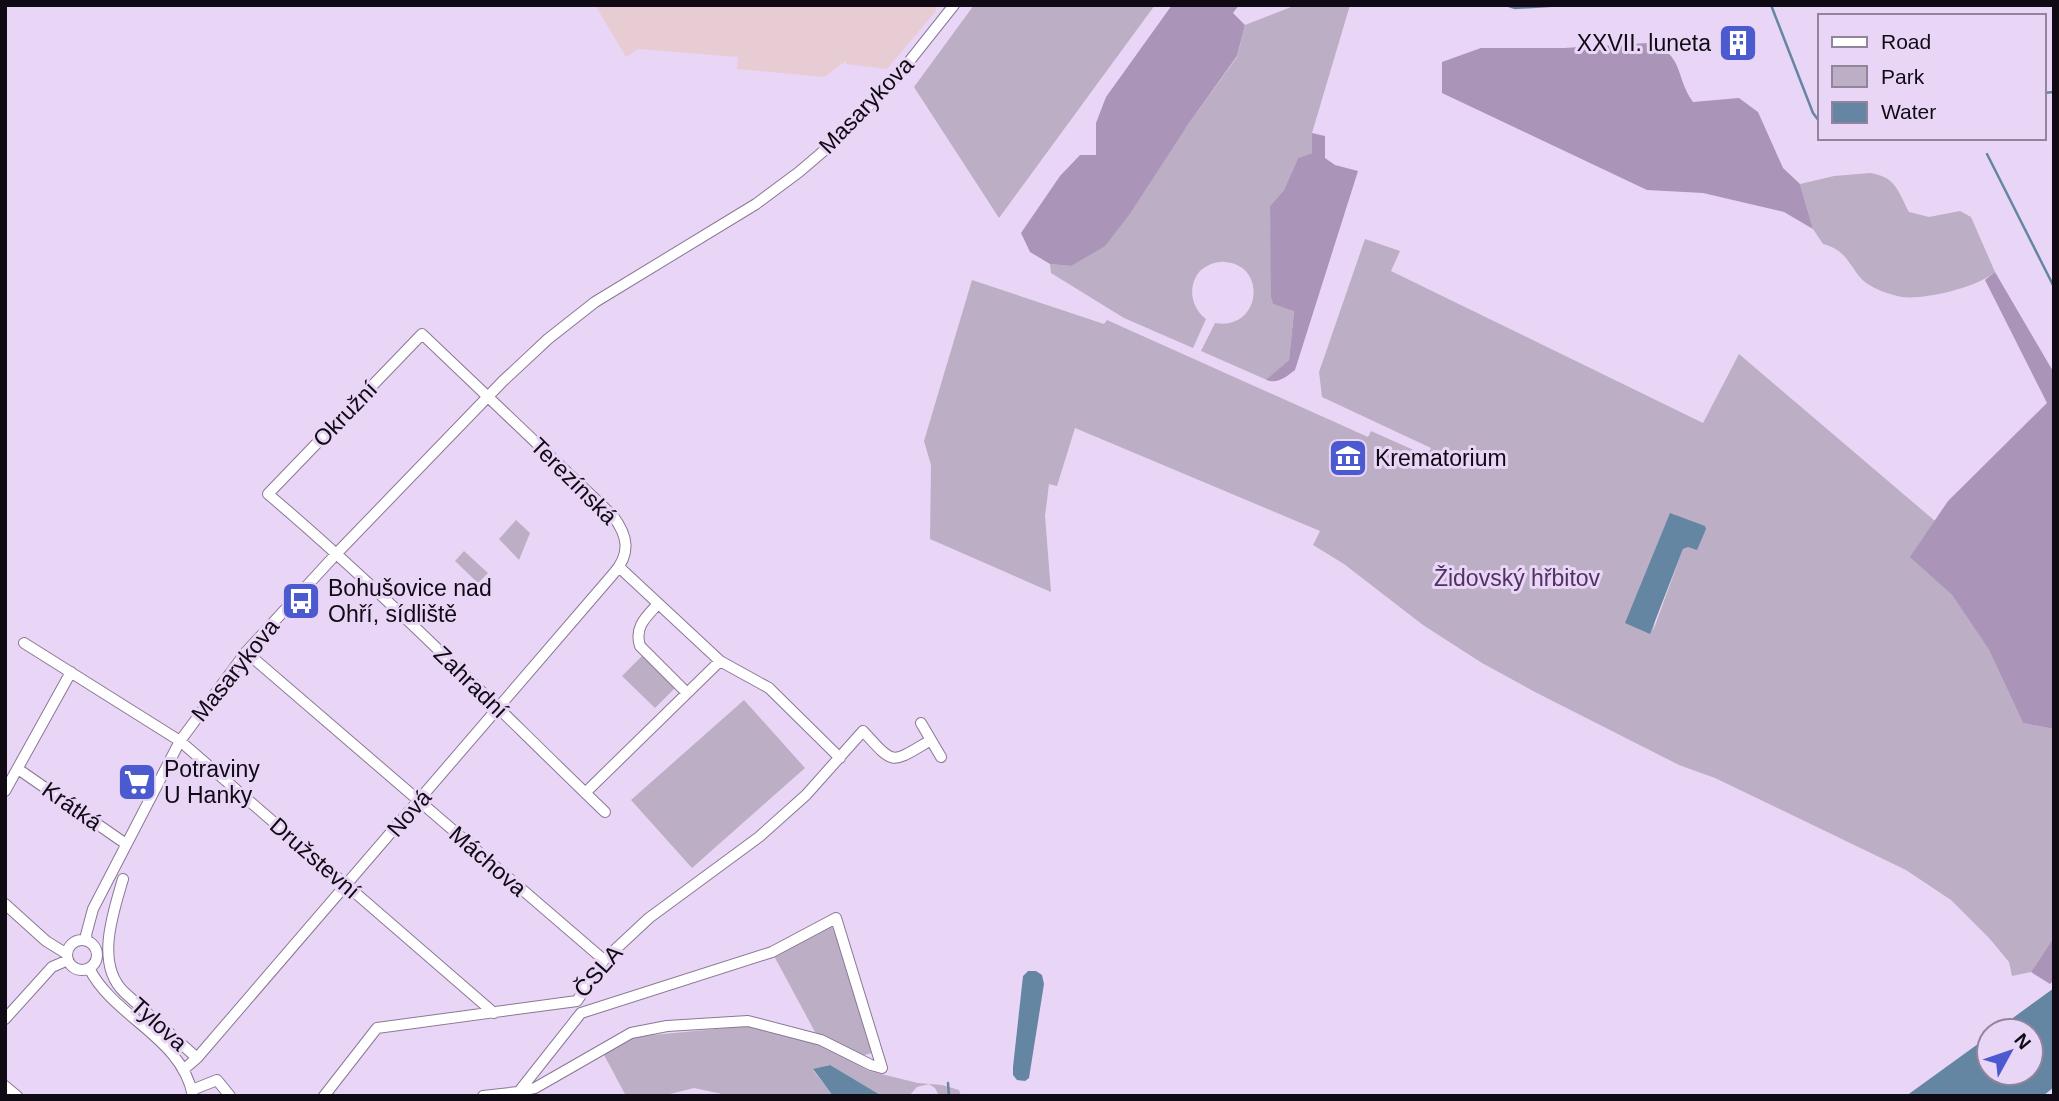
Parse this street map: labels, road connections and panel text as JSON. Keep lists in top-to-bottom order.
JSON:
{
  "streets": {
    "street": [
      "Masarykova",
      "Okružní",
      "Terezínská",
      "Zahradní",
      "Krátká",
      "Nová",
      "Družstevní",
      "Máchova",
      "ČSLA",
      "Tylova"
    ]
  },
  "crossings": [
    ["Masarykova", "Okružní"],
    ["Masarykova", "Terezínská"],
    ["Masarykova", "Zahradní"],
    ["Masarykova", "Krátká"],
    ["Masarykova", "Družstevní"],
    ["Masarykova", "Máchova"],
    ["Masarykova", "Tylova"],
    ["Okružní", "Terezínská"],
    ["Okružní", "Zahradní"],
    ["Terezínská", "Nová"],
    ["Zahradní", "Nová"],
    ["Nová", "Družstevní"],
    ["Nová", "Máchova"],
    ["Nová", "Tylova"],
    ["Družstevní", "ČSLA"],
    ["Máchova", "ČSLA"]
  ],
  "parks": ["Židovský hřbitov"],
  "places": {
    "building": ["XXVII. luneta"],
    "museum": ["Krematorium"],
    "bus stop": ["Bohušovice nad Ohří, sídliště"],
    "supermarket": ["Potraviny U Hanky"]
  },
  "legend": ["Road", "Park", "Water"],
  "north": "top right"
}
